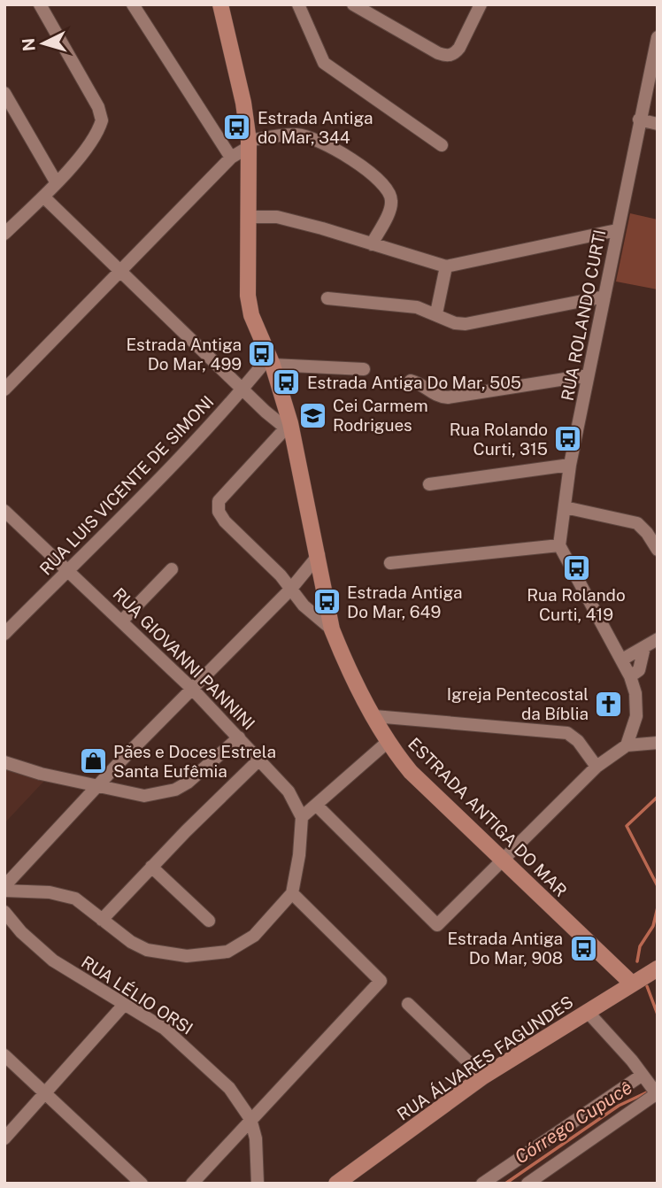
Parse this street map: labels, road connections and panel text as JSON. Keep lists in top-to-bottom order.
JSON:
{
  "streets": {
    "street": [
      "RUA ROLANDO CURTI",
      "RUA LUIS VICENTE DE SIMONI",
      "RUA GIOVANNI PANNINI",
      "ESTRADA ANTIGA DO MAR",
      "RUA LÉLIO ORSI",
      "RUA ÁLVARES FAGUNDES"
    ]
  },
  "crossings": [
    ["RUA LUIS VICENTE DE SIMONI", "RUA GIOVANNI PANNINI"],
    ["RUA LUIS VICENTE DE SIMONI", "ESTRADA ANTIGA DO MAR"],
    ["ESTRADA ANTIGA DO MAR", "RUA ÁLVARES FAGUNDES"]
  ],
  "water": ["Córrego Cupucê"],
  "places": {
    "bus stop": [
      "Estrada Antiga do Mar, 344",
      "Estrada Antiga Do Mar, 499",
      "Estrada Antiga Do Mar, 505",
      "Rua Rolando Curti, 315",
      "Rua Rolando Curti, 419",
      "Estrada Antiga Do Mar, 649",
      "Estrada Antiga Do Mar, 908"
    ],
    "school or university": ["Cei Carmem Rodrigues"],
    "church": ["Igreja Pentecostal da Bíblia"],
    "shop": ["Pães e Doces Estrela Santa Eufêmia"]
  },
  "north": "left"
}
